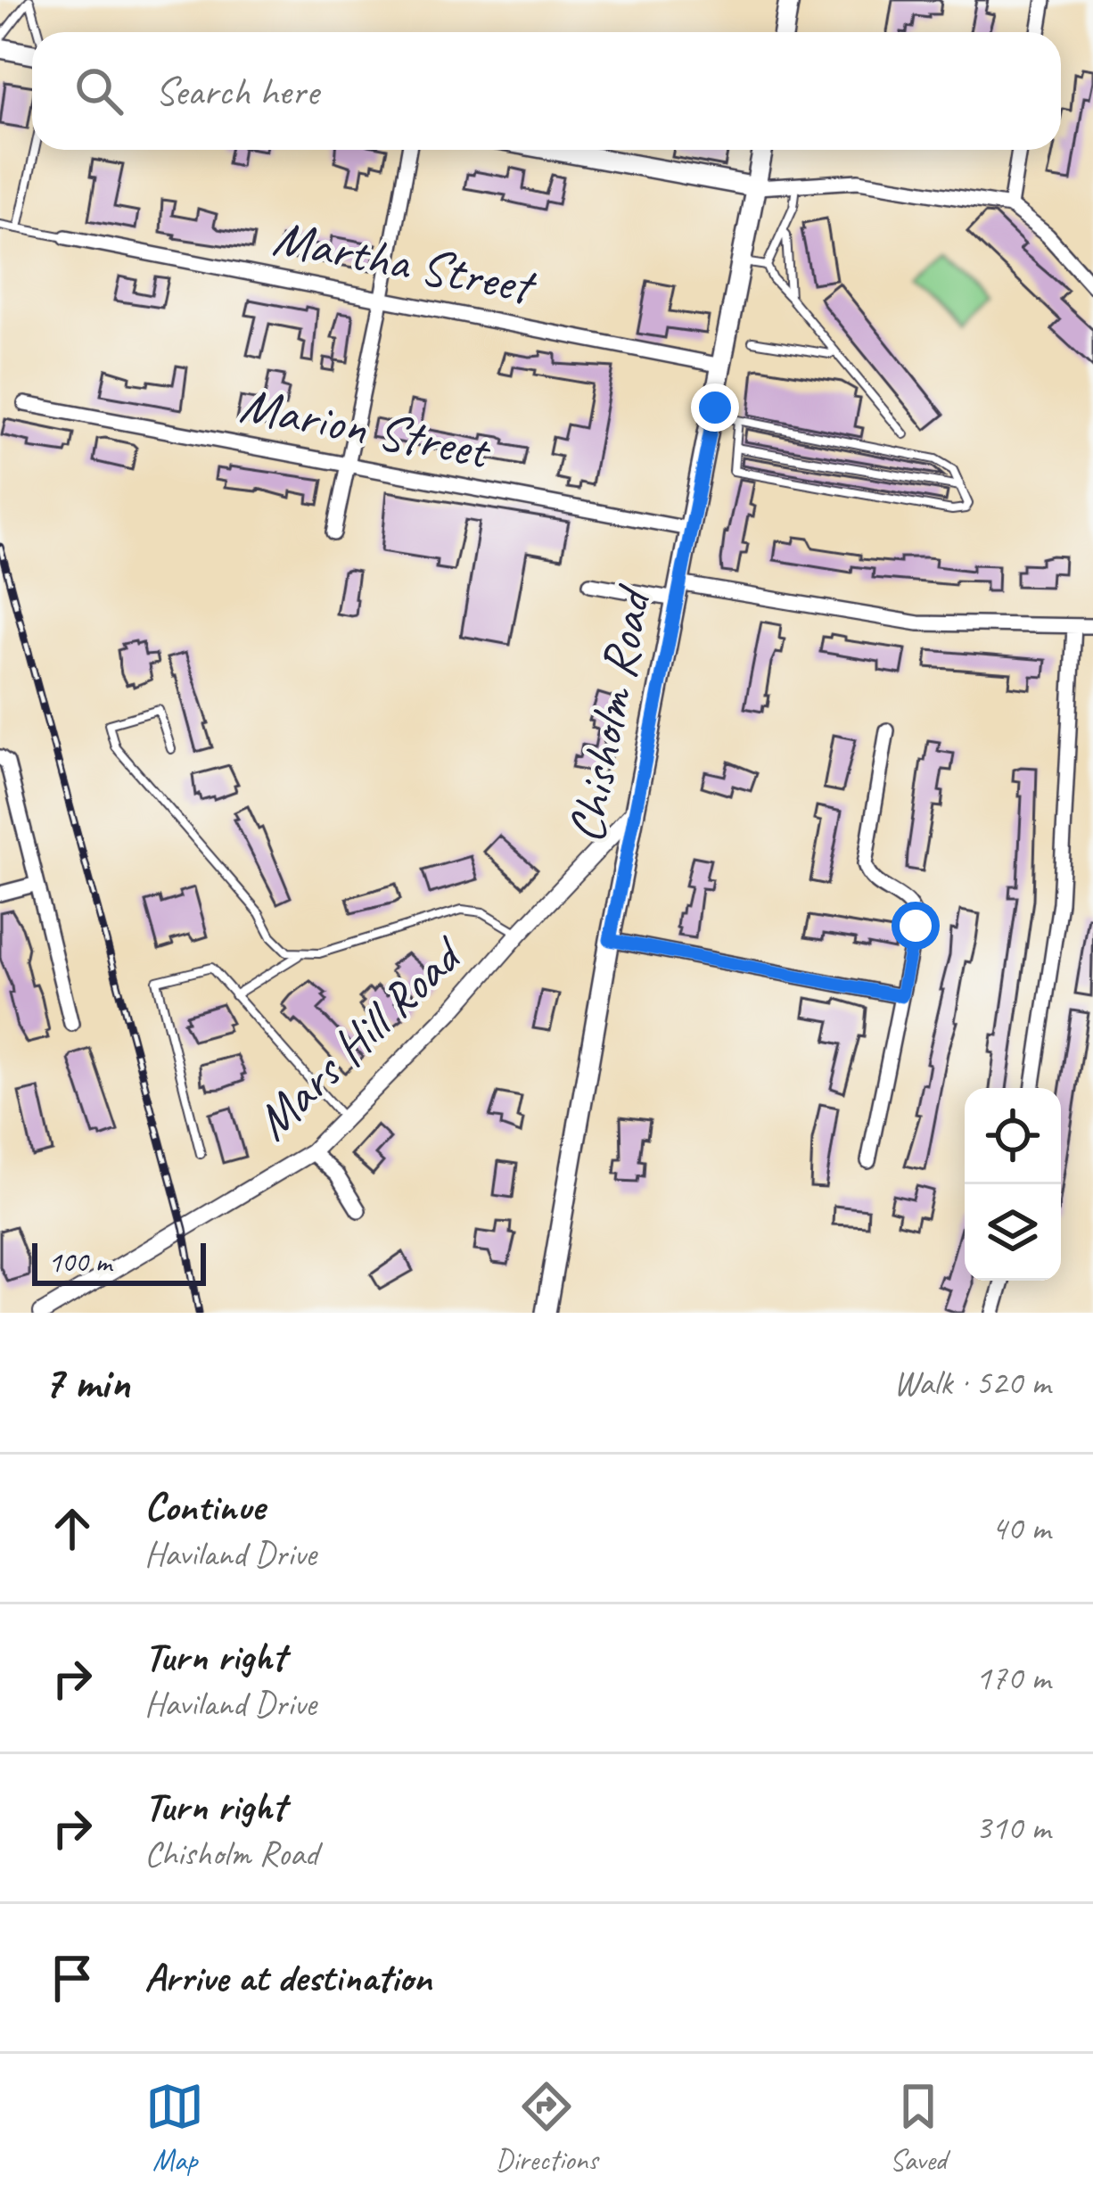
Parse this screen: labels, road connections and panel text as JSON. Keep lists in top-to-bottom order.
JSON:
{
  "streets": {
    "main road": ["Chisholm Road"],
    "street": ["Martha Street", "Marion Street", "Mars Hill Road"]
  },
  "crossings": [
    ["Martha Street", "Chisholm Road"],
    ["Marion Street", "Chisholm Road"],
    ["Chisholm Road", "Mars Hill Road"]
  ],
  "scale_bar": "100 m",
  "page": {
    "search": "Search here",
    "scale": "100 m",
    "heading": ["7 min", "Walk · 520 m"],
    "list": [
      ["Continue", "Haviland Drive", "40 m"],
      ["Turn right", "Haviland Drive", "170 m"],
      ["Turn right", "Chisholm Road", "310 m"],
      "Arrive at destination"
    ],
    "nav": ["Map", "Directions", "Saved"]
  }
}
